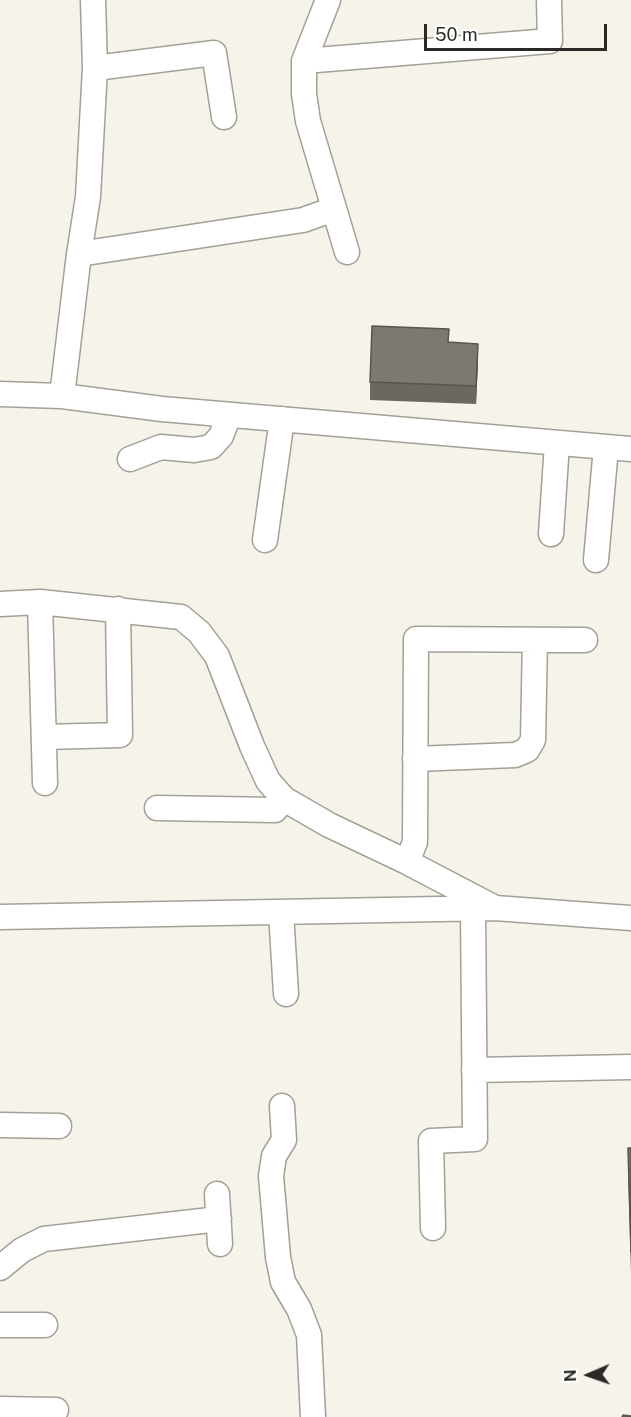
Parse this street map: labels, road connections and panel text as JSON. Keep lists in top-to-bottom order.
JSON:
{
  "scale_bar": "50 m",
  "north": "left"
}
